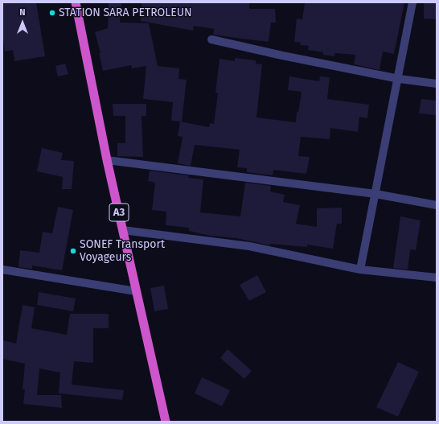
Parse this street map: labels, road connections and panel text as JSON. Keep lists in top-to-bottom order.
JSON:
{
  "streets": {
    "highway": ["A3"]
  },
  "places": ["STATION SARA PETROLEUN", "SONEF Transport Voyageurs"],
  "north": "top"
}
